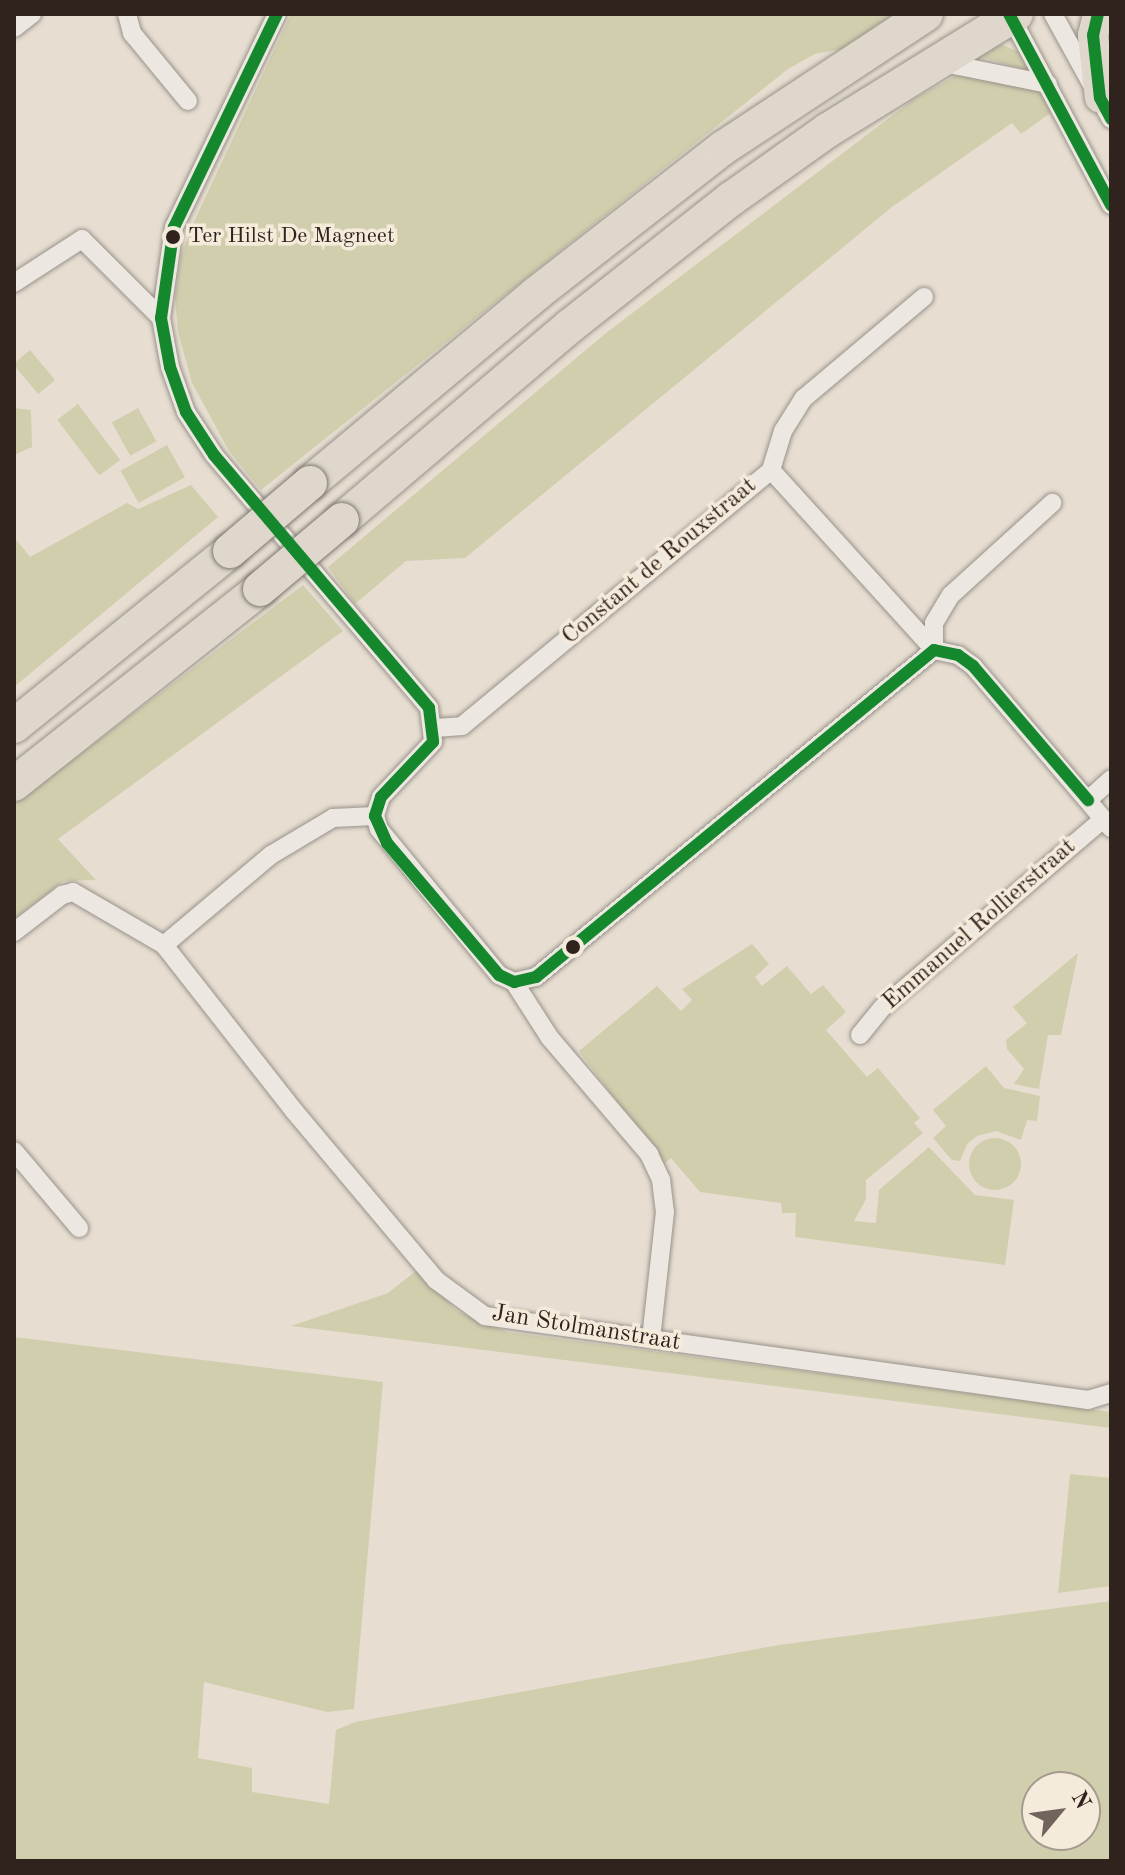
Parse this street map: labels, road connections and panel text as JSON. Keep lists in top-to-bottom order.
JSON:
{
  "streets": {
    "street": ["Constant de Rouxstraat", "Emmanuel Rollierstraat", "Jan Stolmanstraat"]
  },
  "places": ["Ter Hilst De Magneet"],
  "north": "top right"
}
